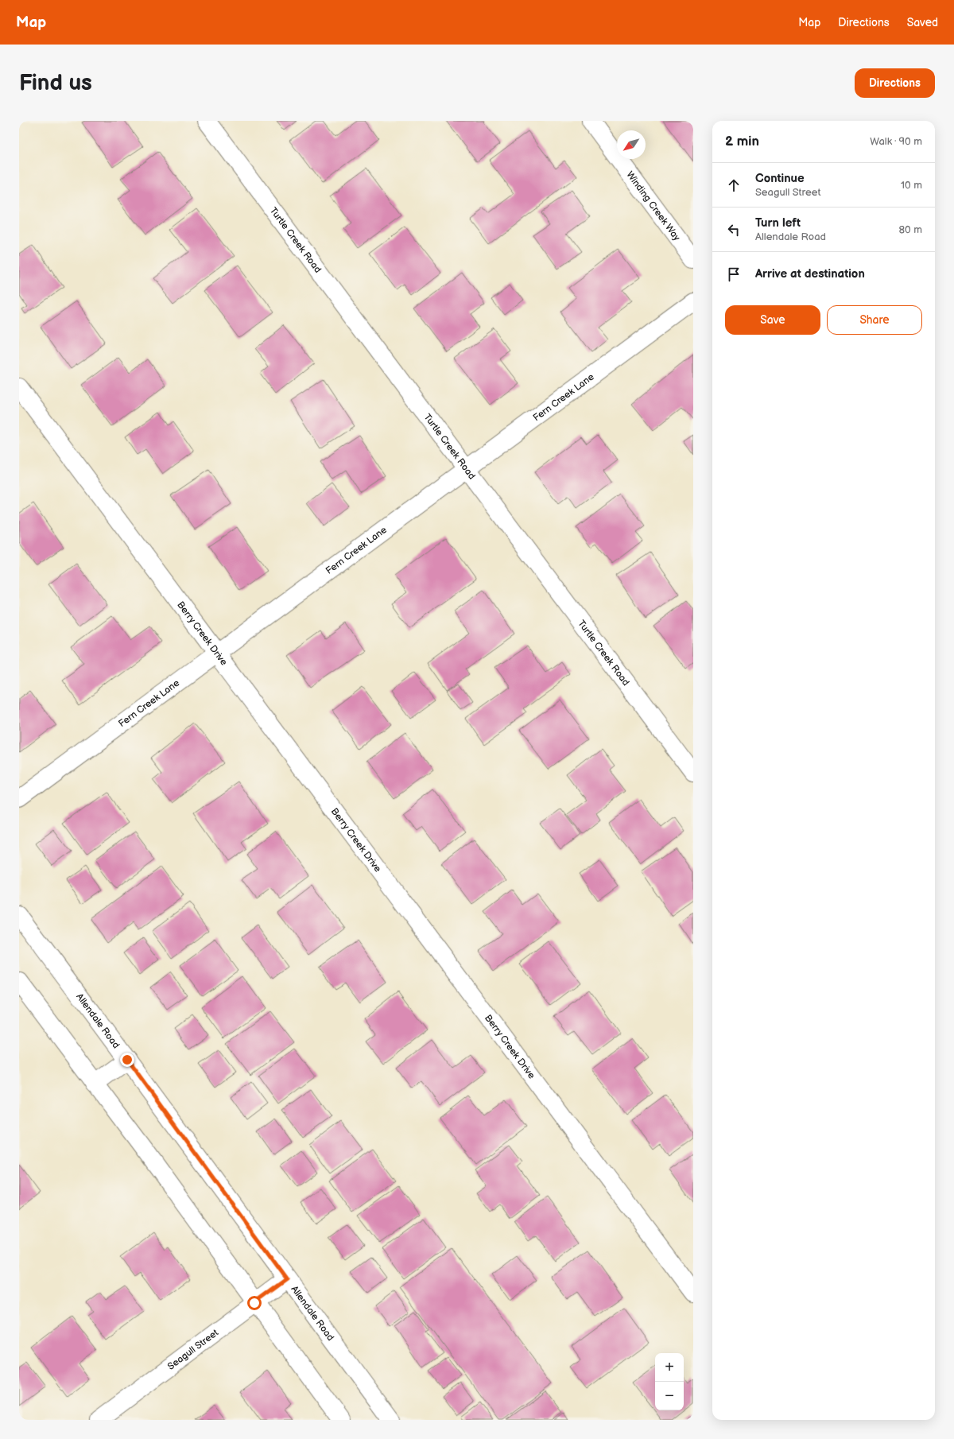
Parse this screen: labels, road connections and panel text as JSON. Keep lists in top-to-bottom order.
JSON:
{
  "streets": {
    "street": [
      "Winding Creek Way",
      "Turtle Creek Road",
      "Fern Creek Lane",
      "Berry Creek Drive",
      "Allendale Road",
      "Seagull Street"
    ]
  },
  "crossings": [
    ["Turtle Creek Road", "Fern Creek Lane"],
    ["Fern Creek Lane", "Berry Creek Drive"],
    ["Allendale Road", "Seagull Street"]
  ],
  "north": "bottom left",
  "page": {
    "header": "Map",
    "nav": ["Map", "Directions", "Saved"],
    "buttons": [
      "Directions",
      ["Save", "Share"]
    ],
    "title": "Find us",
    "heading": ["2 min", "Walk · 90 m"],
    "list": [
      ["Continue", "Seagull Street", "10 m"],
      ["Turn left", "Allendale Road", "80 m"],
      "Arrive at destination"
    ],
    "map_buttons": ["+", "−"]
  }
}
